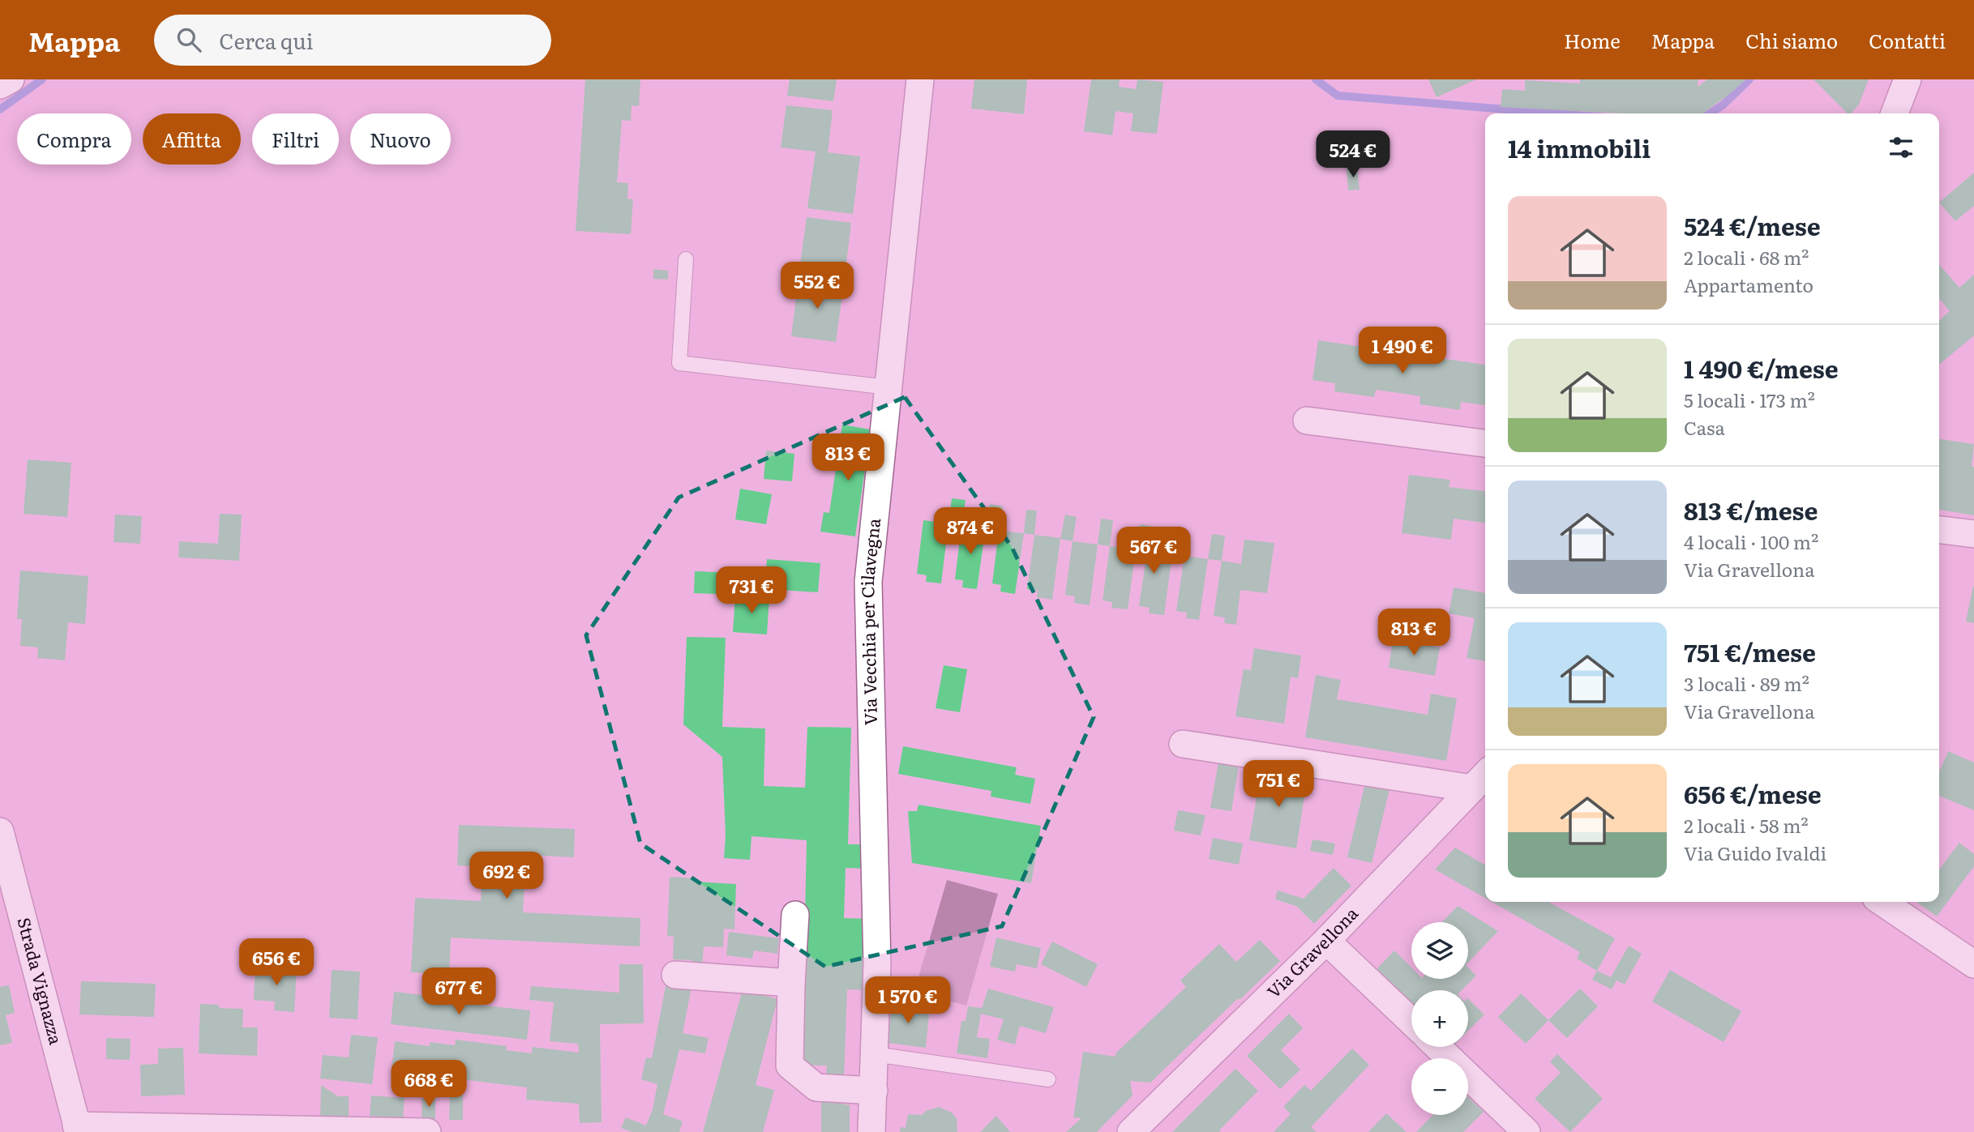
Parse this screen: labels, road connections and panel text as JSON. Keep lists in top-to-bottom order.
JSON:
{
  "streets": {
    "street": ["Via Vecchia per Cilavegna", "Via Gravellona", "Strada Vignazza"]
  },
  "page": {
    "header": "Mappa",
    "search": "Cerca qui",
    "nav": [
      "Home",
      "Mappa",
      "Chi siamo",
      "Contatti"
    ],
    "chip": [
      "Compra",
      "Affitta",
      "Filtri",
      "Nuovo"
    ],
    "heading": "14 immobili",
    "price": [
      "524 €",
      "552 €",
      "1 490 €",
      "813 €",
      "874 €",
      "567 €",
      "731 €",
      "813 €",
      "751 €",
      "692 €",
      "656 €",
      "677 €",
      "1 570 €",
      "668 €"
    ],
    "list": [
      {
        "name": "524 €/mese",
        "note": "2 locali · 68 m² · Appartamento"
      },
      {
        "name": "1 490 €/mese",
        "note": "5 locali · 173 m² · Casa"
      },
      {
        "name": "813 €/mese",
        "note": "4 locali · 100 m² · Via Gravellona"
      },
      {
        "name": "751 €/mese",
        "note": "3 locali · 89 m² · Via Gravellona"
      },
      {
        "name": "656 €/mese",
        "note": "2 locali · 58 m² · Via Guido Ivaldi"
      }
    ],
    "map_buttons": ["+", "−"]
  }
}
